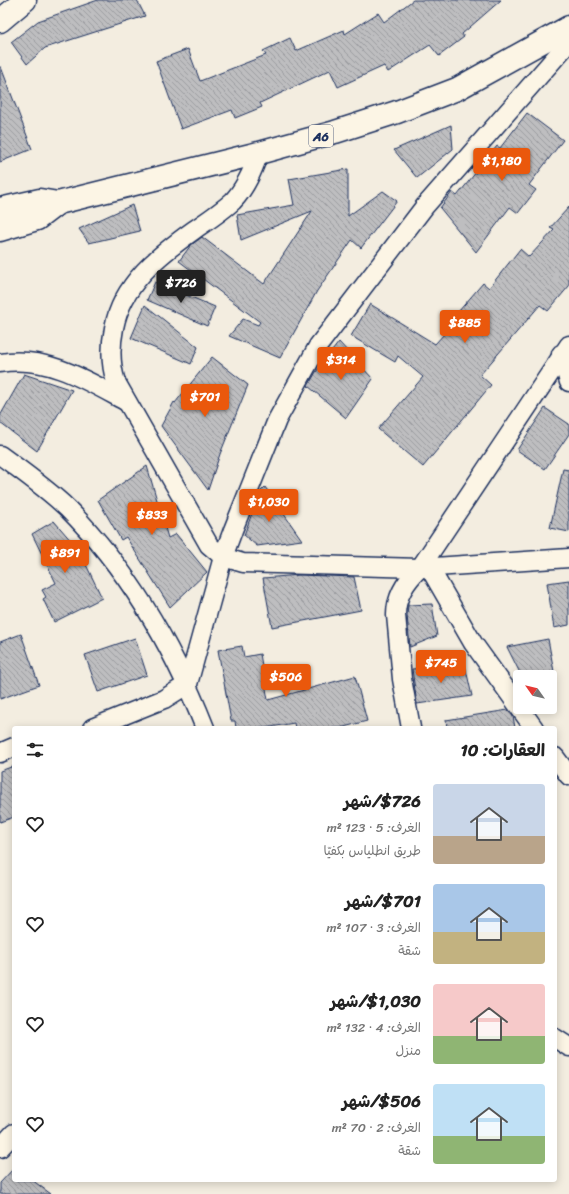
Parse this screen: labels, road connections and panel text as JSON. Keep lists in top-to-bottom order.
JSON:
{
  "streets": {
    "main road": ["A6"]
  },
  "north": "top left",
  "page": {
    "price": [
      "$1,180",
      "$726",
      "$885",
      "$314",
      "$701",
      "$1,030",
      "$833",
      "$891",
      "$745",
      "$506"
    ],
    "heading": "العقارات: 10",
    "list": [
      {
        "name": "$726/شهر",
        "note": "الغرف: 5 · 123 m² · طريق انطلياس بكفيّا"
      },
      {
        "name": "$701/شهر",
        "note": "الغرف: 3 · 107 m² · شقة"
      },
      {
        "name": "$1,030/شهر",
        "note": "الغرف: 4 · 132 m² · منزل"
      },
      {
        "name": "$506/شهر",
        "note": "الغرف: 2 · 70 m² · شقة"
      }
    ]
  }
}
